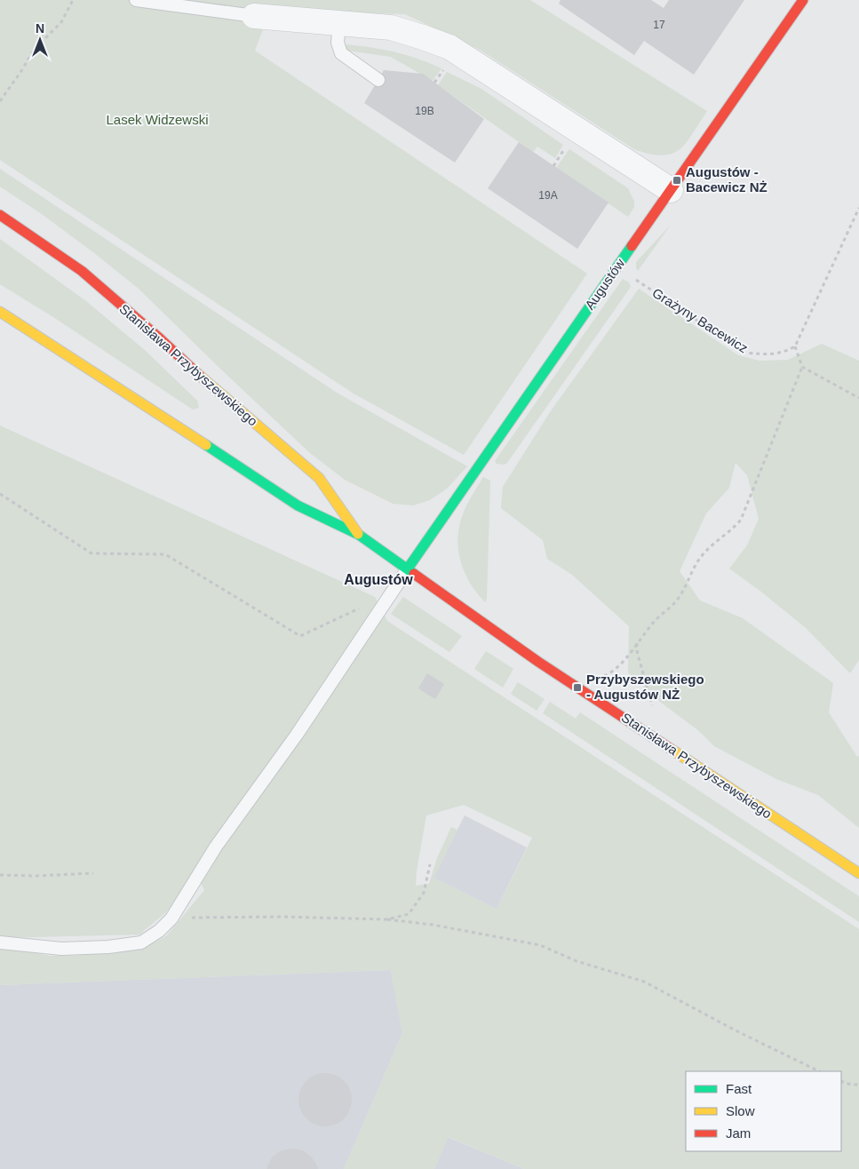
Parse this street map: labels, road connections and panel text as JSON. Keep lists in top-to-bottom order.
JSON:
{
  "streets": {
    "street": ["Augustów", "Stanisława Przybyszewskiego"],
    "path": ["Grażyny Bacewicz"]
  },
  "crossings": [
    ["Augustów", "Grażyny Bacewicz"],
    ["Augustów", "Stanisława Przybyszewskiego"]
  ],
  "districts": ["Augustów"],
  "parks": ["Lasek Widzewski"],
  "places": {
    "transit": ["Augustów - Bacewicz NŻ", "Przybyszewskiego - Augustów NŻ"]
  },
  "house_numbers": ["17", "19B", "19A"],
  "legend": ["Fast", "Slow", "Jam"],
  "north": "top"
}
